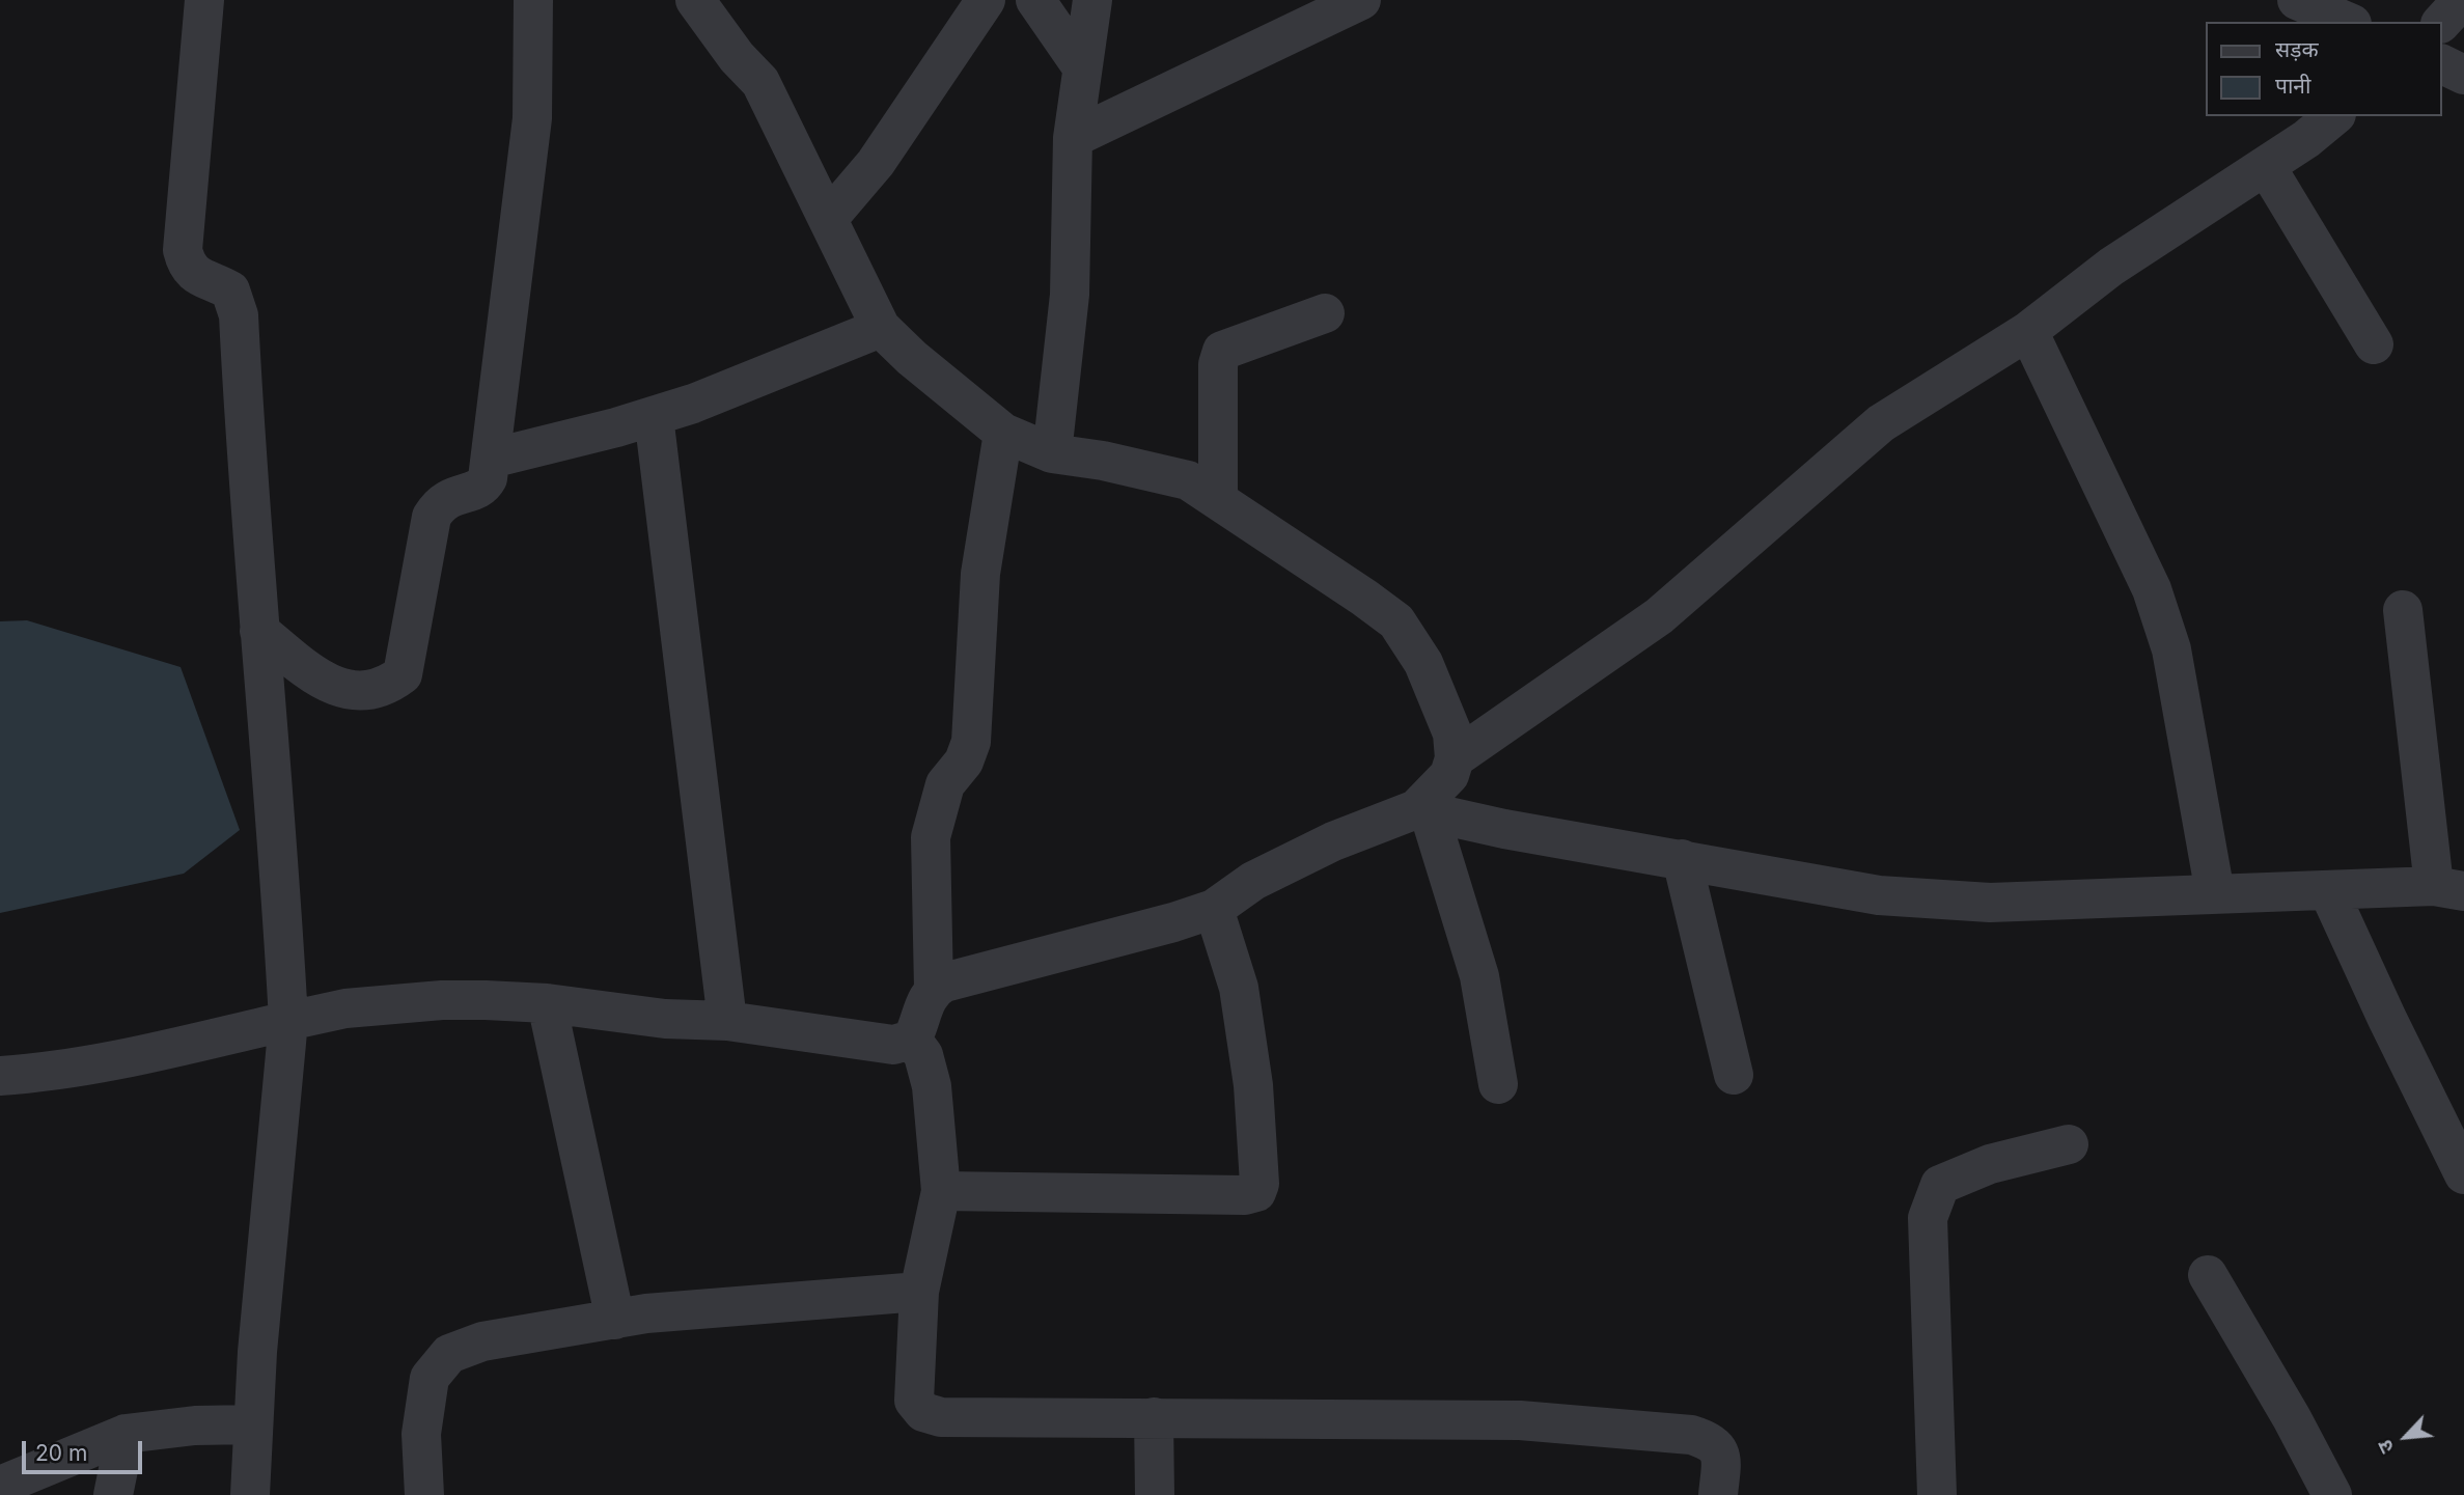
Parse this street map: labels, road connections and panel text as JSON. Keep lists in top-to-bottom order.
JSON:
{
  "legend": ["सड़क", "पानी"],
  "scale_bar": "20 m",
  "north": "bottom left"
}
